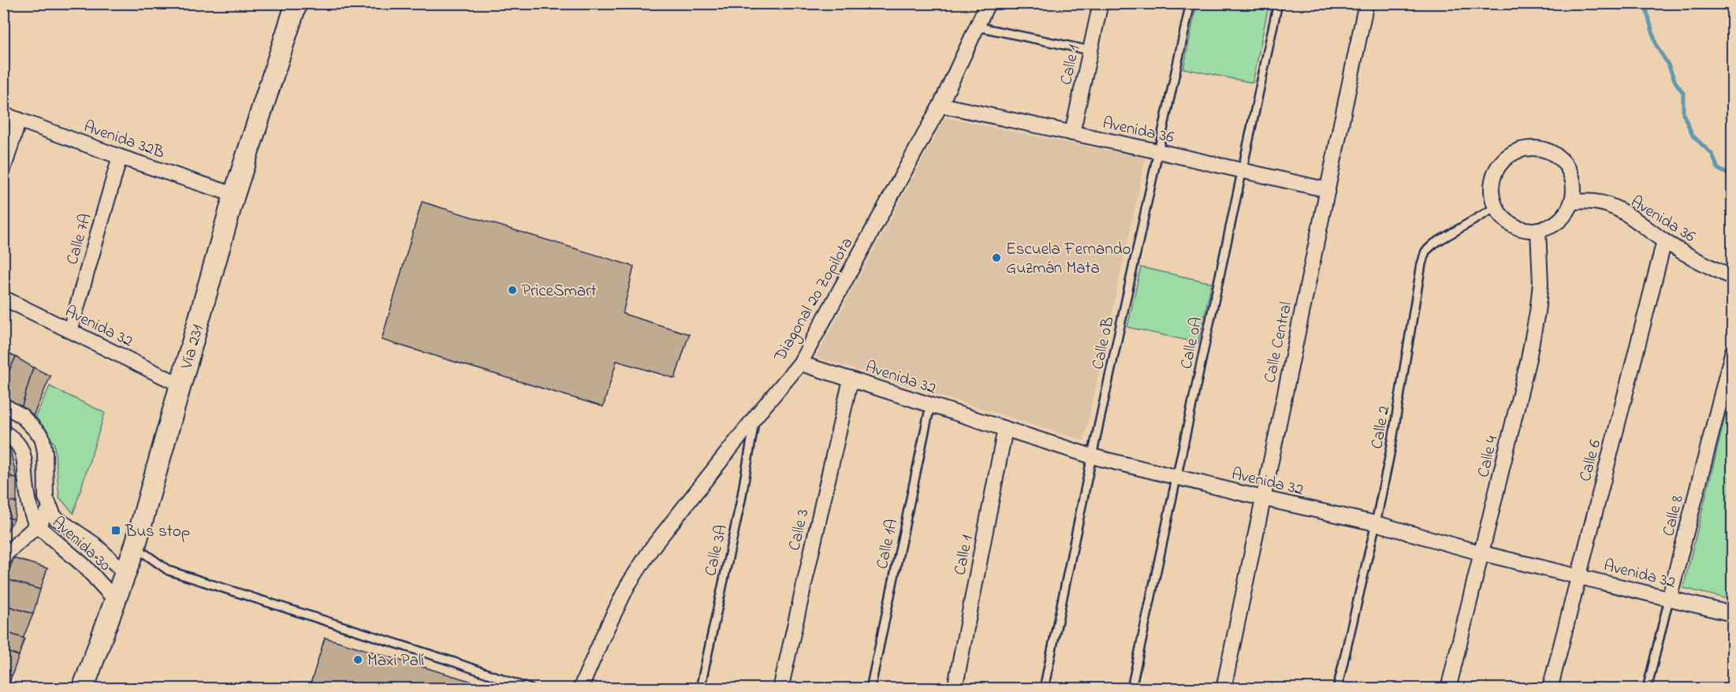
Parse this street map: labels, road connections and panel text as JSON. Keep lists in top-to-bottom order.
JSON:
{
  "streets": {
    "main road": ["Vía 231"],
    "street": [
      "Calle 1",
      "Avenida 36",
      "Avenida 32B",
      "Calle 7A",
      "Diagonal 20 Zopilota",
      "Avenida 32",
      "Calle Central",
      "Calle 4",
      "Calle 6",
      "Calle 8",
      "Calle 3",
      "Avenida 30"
    ],
    "lane": [
      "Calle 0B",
      "Calle 0A",
      "Calle 2",
      "Calle 1A",
      "Calle 3A"
    ]
  },
  "crossings": [
    ["Calle 1", "Avenida 36"],
    ["Calle 1", "Avenida 32"],
    ["Avenida 36", "Diagonal 20 Zopilota"],
    ["Avenida 36", "Calle Central"],
    ["Avenida 36", "Calle 0B"],
    ["Avenida 36", "Calle 0A"],
    ["Avenida 36", "Calle 2"],
    ["Avenida 36", "Calle 4"],
    ["Avenida 36", "Calle 6"],
    ["Avenida 32B", "Calle 7A"],
    ["Avenida 32B", "Vía 231"],
    ["Calle 7A", "Avenida 32"],
    ["Diagonal 20 Zopilota", "Avenida 32"],
    ["Diagonal 20 Zopilota", "Calle 3A"],
    ["Avenida 32", "Calle Central"],
    ["Avenida 32", "Calle 0B"],
    ["Avenida 32", "Calle 0A"],
    ["Avenida 32", "Vía 231"],
    ["Avenida 32", "Calle 2"],
    ["Avenida 32", "Calle 4"],
    ["Avenida 32", "Calle 6"],
    ["Avenida 32", "Calle 8"],
    ["Avenida 32", "Calle 3"],
    ["Avenida 32", "Calle 1A"],
    ["Vía 231", "Avenida 30"],
    ["Calle 2", "Calle 4"]
  ],
  "places": {
    "other": ["Escuela Fernando Guzmán Mata", "PriceSmart", "Maxi Palí"],
    "transit": ["Bus stop"]
  }
}
